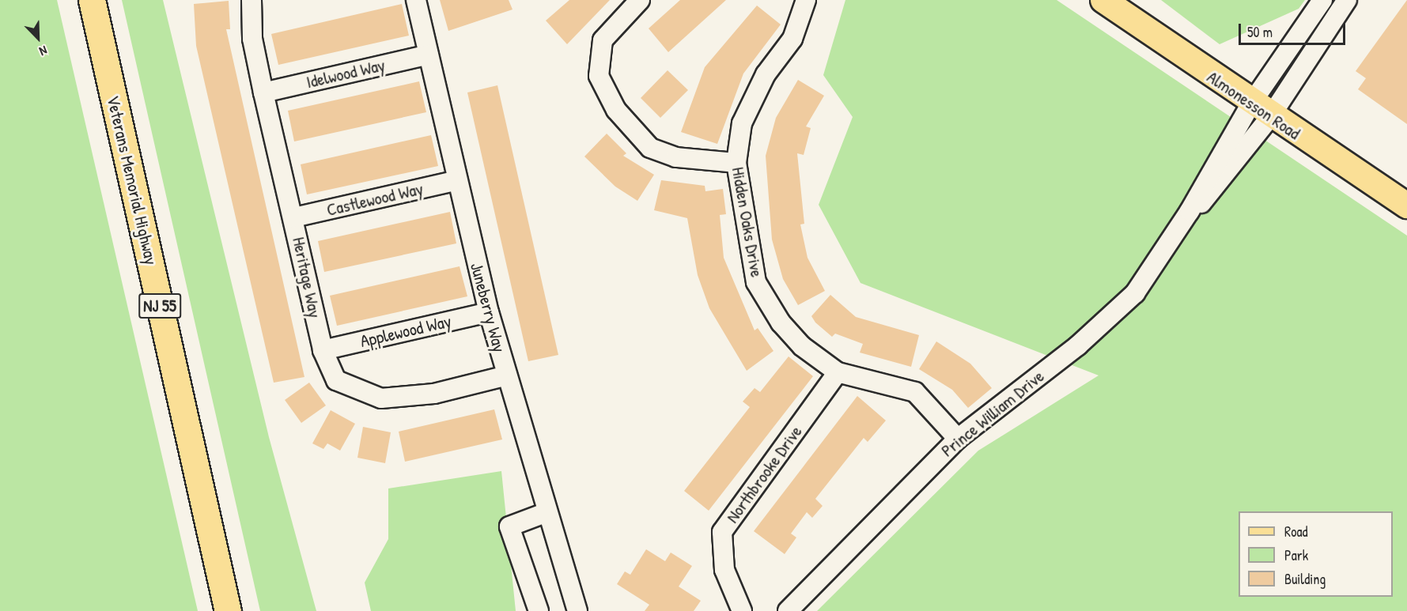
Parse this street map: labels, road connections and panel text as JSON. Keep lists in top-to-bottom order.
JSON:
{
  "streets": {
    "highway": ["Veterans Memorial Highway", "NJ 55"],
    "main road": ["Almonesson Road"],
    "street": [
      "Idelwood Way",
      "Castlewood Way",
      "Hidden Oaks Drive",
      "Heritage Way",
      "Juneberry Way",
      "Applewood Way",
      "Prince William Drive",
      "Northbrooke Drive"
    ]
  },
  "crossings": [
    ["Idelwood Way", "Heritage Way"],
    ["Idelwood Way", "Juneberry Way"],
    ["Almonesson Road", "Prince William Drive"],
    ["Castlewood Way", "Heritage Way"],
    ["Castlewood Way", "Juneberry Way"],
    ["Hidden Oaks Drive", "Prince William Drive"],
    ["Hidden Oaks Drive", "Northbrooke Drive"],
    ["Heritage Way", "Juneberry Way"],
    ["Heritage Way", "Applewood Way"],
    ["Juneberry Way", "Applewood Way"]
  ],
  "legend": ["Road", "Park", "Building"],
  "scale_bar": "50 m",
  "north": "bottom right"
}
